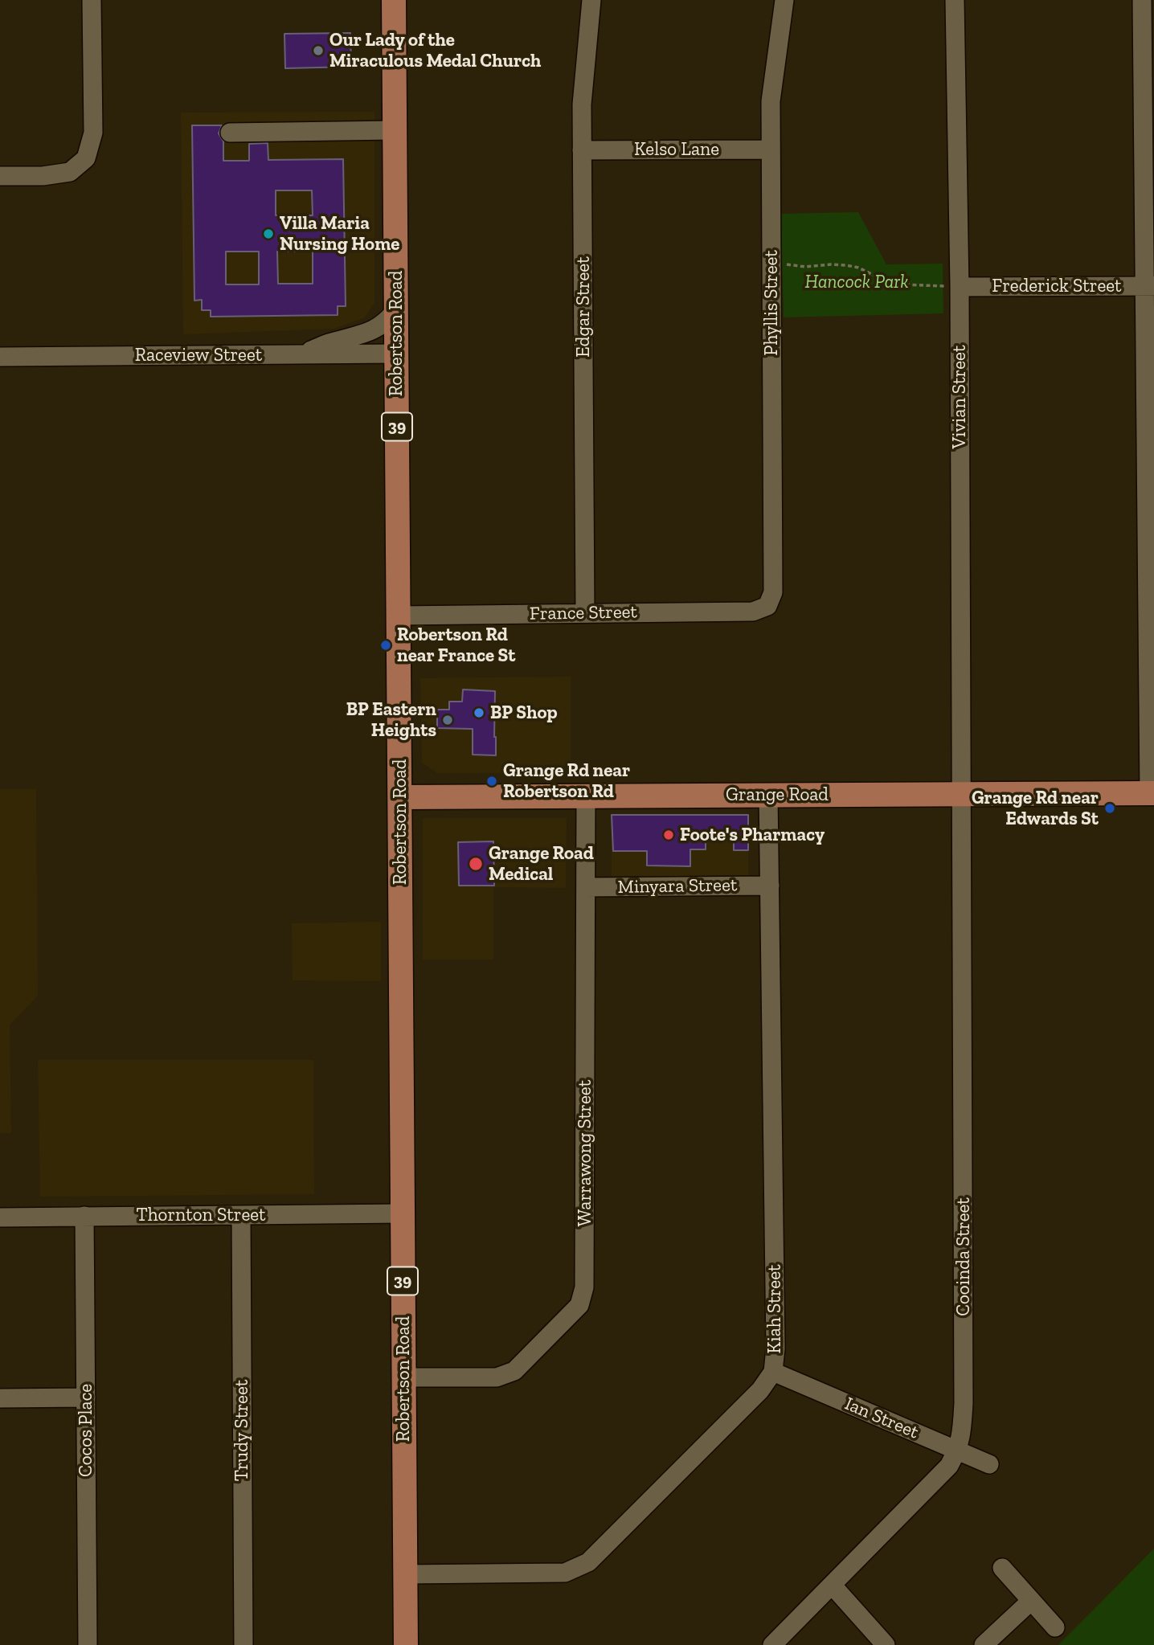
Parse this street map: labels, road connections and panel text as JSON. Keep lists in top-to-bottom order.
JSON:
{
  "streets": {
    "main road": ["Robertson Road", "39", "Grange Road"],
    "street": [
      "Kelso Lane",
      "Frederick Street",
      "Phyllis Street",
      "Edgar Street",
      "Raceview Street",
      "Vivian Street",
      "France Street",
      "Minyara Street",
      "Warrawong Street",
      "Thornton Street",
      "Cooinda Street",
      "Kiah Street",
      "Ian Street",
      "Cocos Place",
      "Trudy Street"
    ]
  },
  "crossings": [
    ["Kelso Lane", "Phyllis Street"],
    ["Kelso Lane", "Edgar Street"],
    ["Frederick Street", "Vivian Street"],
    ["Phyllis Street", "France Street"],
    ["Edgar Street", "France Street"],
    ["Robertson Road", "Raceview Street"],
    ["Robertson Road", "France Street"],
    ["Robertson Road", "Grange Road"],
    ["Robertson Road", "Warrawong Street"],
    ["Robertson Road", "Thornton Street"],
    ["Robertson Road", "Kiah Street"],
    ["Vivian Street", "Grange Road"],
    ["Vivian Street", "Cooinda Street"],
    ["Grange Road", "Warrawong Street"],
    ["Grange Road", "Cooinda Street"],
    ["Grange Road", "Kiah Street"],
    ["Minyara Street", "Warrawong Street"],
    ["Minyara Street", "Kiah Street"],
    ["Thornton Street", "Cocos Place"],
    ["Thornton Street", "Trudy Street"],
    ["Cooinda Street", "Ian Street"],
    ["Kiah Street", "Ian Street"]
  ],
  "parks": ["Hancock Park"],
  "places": [
    "Our Lady of the Miraculous Medal Church",
    "Villa Maria Nursing Home",
    "Robertson Rd near France St",
    "BP Shop",
    "BP Eastern Heights",
    "Grange Rd near Robertson Rd",
    "Grange Rd near Edwards St",
    "Foote's Pharmacy",
    "Grange Road Medical"
  ]
}
